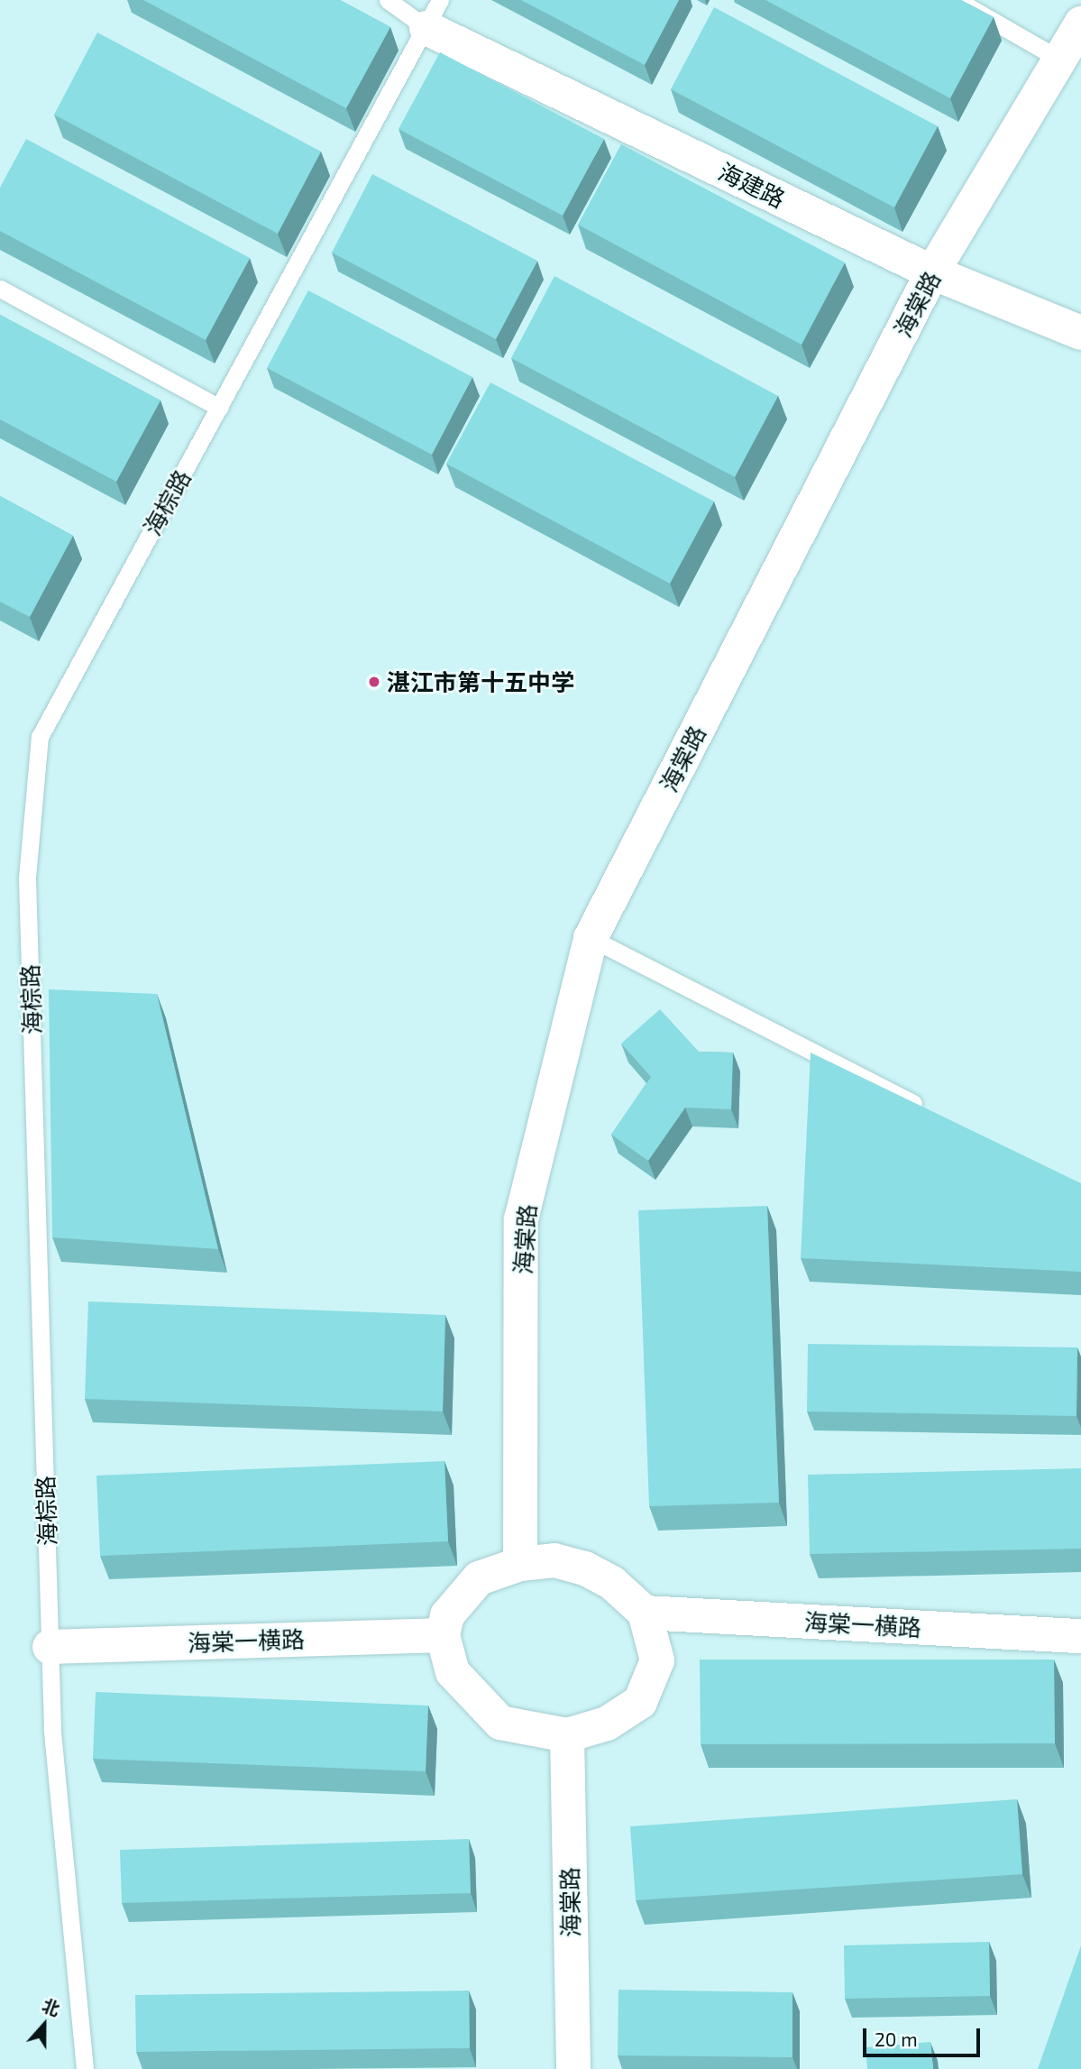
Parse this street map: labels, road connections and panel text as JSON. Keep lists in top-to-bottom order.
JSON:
{
  "streets": {
    "street": ["海建路", "海棠路", "海棠一横路"],
    "lane": ["海棕路"]
  },
  "crossings": [
    ["海建路", "海棠路"],
    ["海建路", "海棕路"],
    ["海棠路", "海棠一横路"],
    ["海棕路", "海棠一横路"]
  ],
  "places": ["湛江市第十五中学"],
  "scale_bar": "20 m",
  "north": "top"
}
